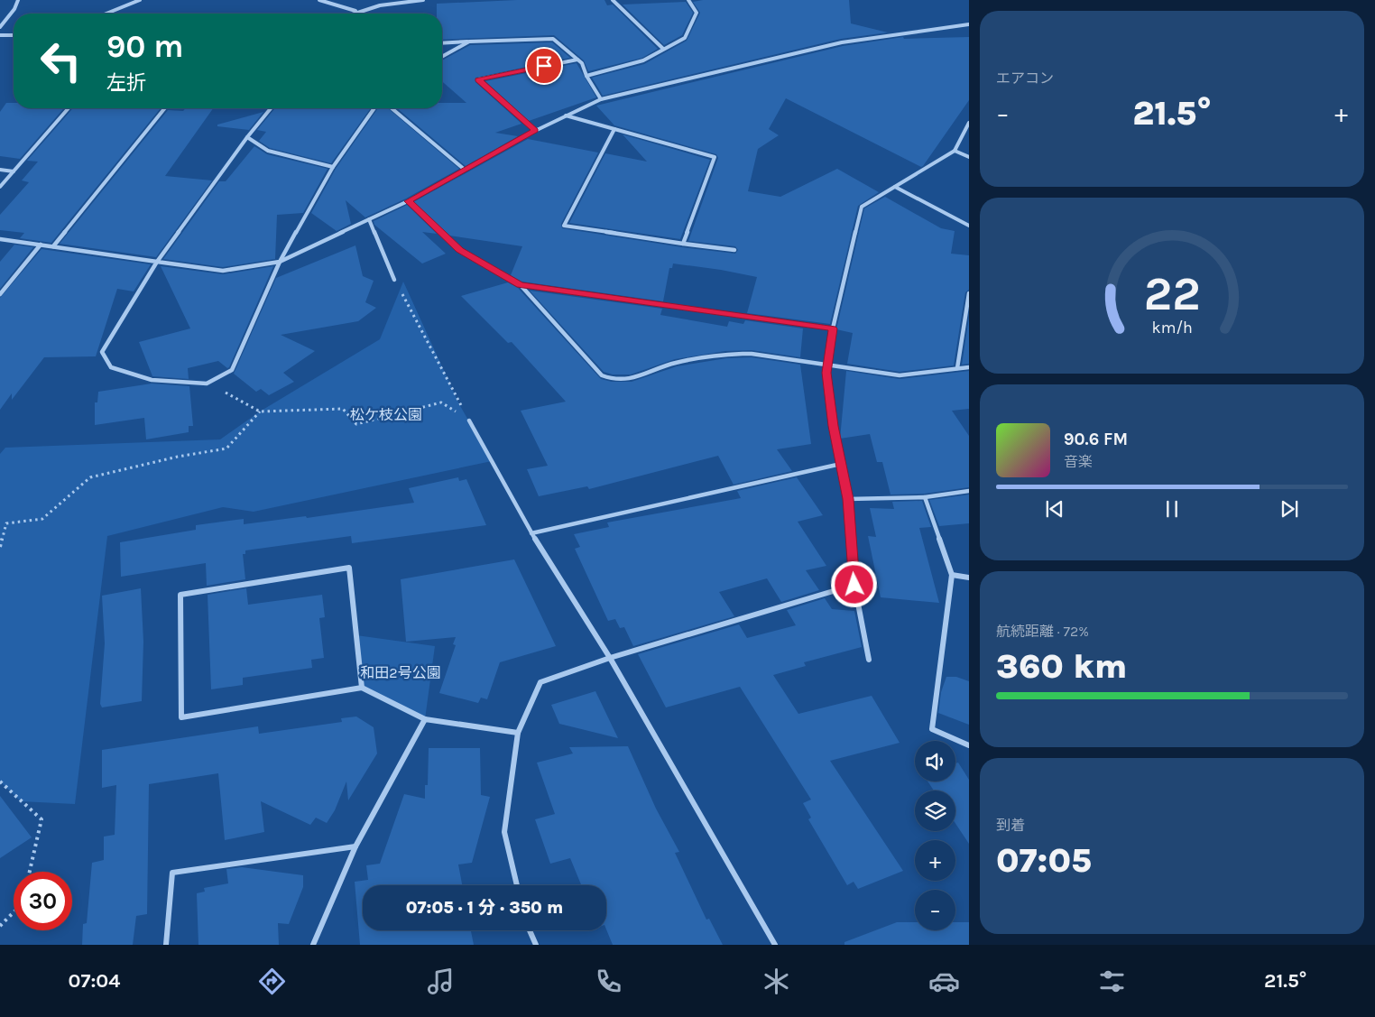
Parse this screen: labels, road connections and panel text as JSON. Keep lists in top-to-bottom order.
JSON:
{
  "parks": ["松ケ枝公園", "和田2号公園"],
  "page": {
    "tile": [
      "エアコン",
      ["航続距離 · 72%", "360 km"],
      ["到着", "07:05"]
    ],
    "turn": ["90 m", "左折"],
    "heat": ["−", "21.5°", "+"],
    "song": ["90.6 FM", "音楽"],
    "map_buttons": ["+", "−"],
    "limit": "30",
    "trip": "07:05 · 1 分 · 350 m",
    "tabs": ["07:04", "21.5°"],
    "gauge": ["22", "km/h"]
  }
}
